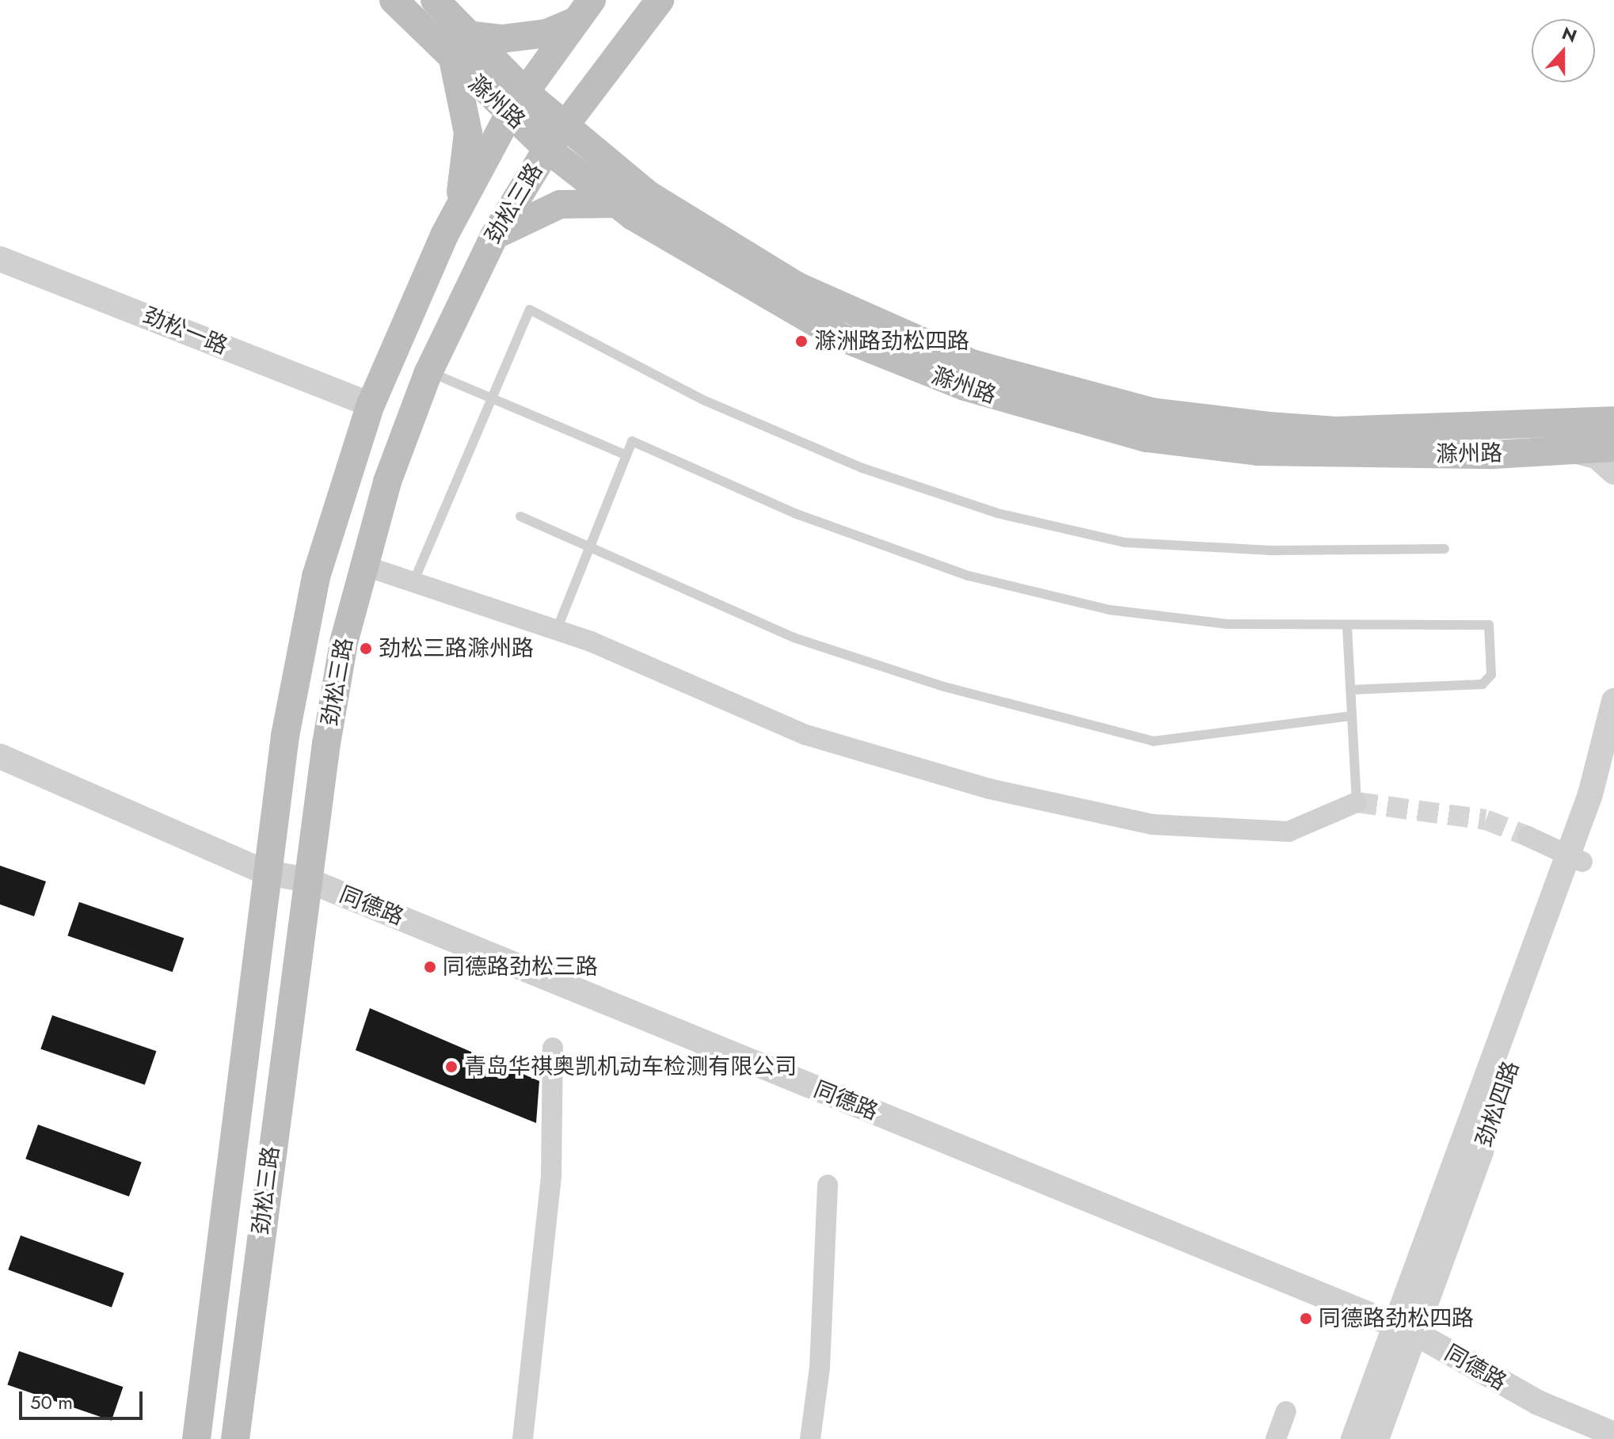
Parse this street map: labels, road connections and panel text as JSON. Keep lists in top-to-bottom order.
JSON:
{
  "streets": {
    "main road": ["滁州路", "劲松三路"],
    "street": ["劲松一路", "同德路"]
  },
  "crossings": [
    ["滁州路", "劲松三路"],
    ["劲松三路", "劲松一路"],
    ["劲松三路", "同德路"]
  ],
  "places": [
    "滁洲路劲松四路",
    "劲松三路滁州路",
    "同德路劲松三路",
    "青岛华祺奥凯机动车检测有限公司",
    "同德路劲松四路"
  ],
  "scale_bar": "50 m",
  "north": "top"
}
